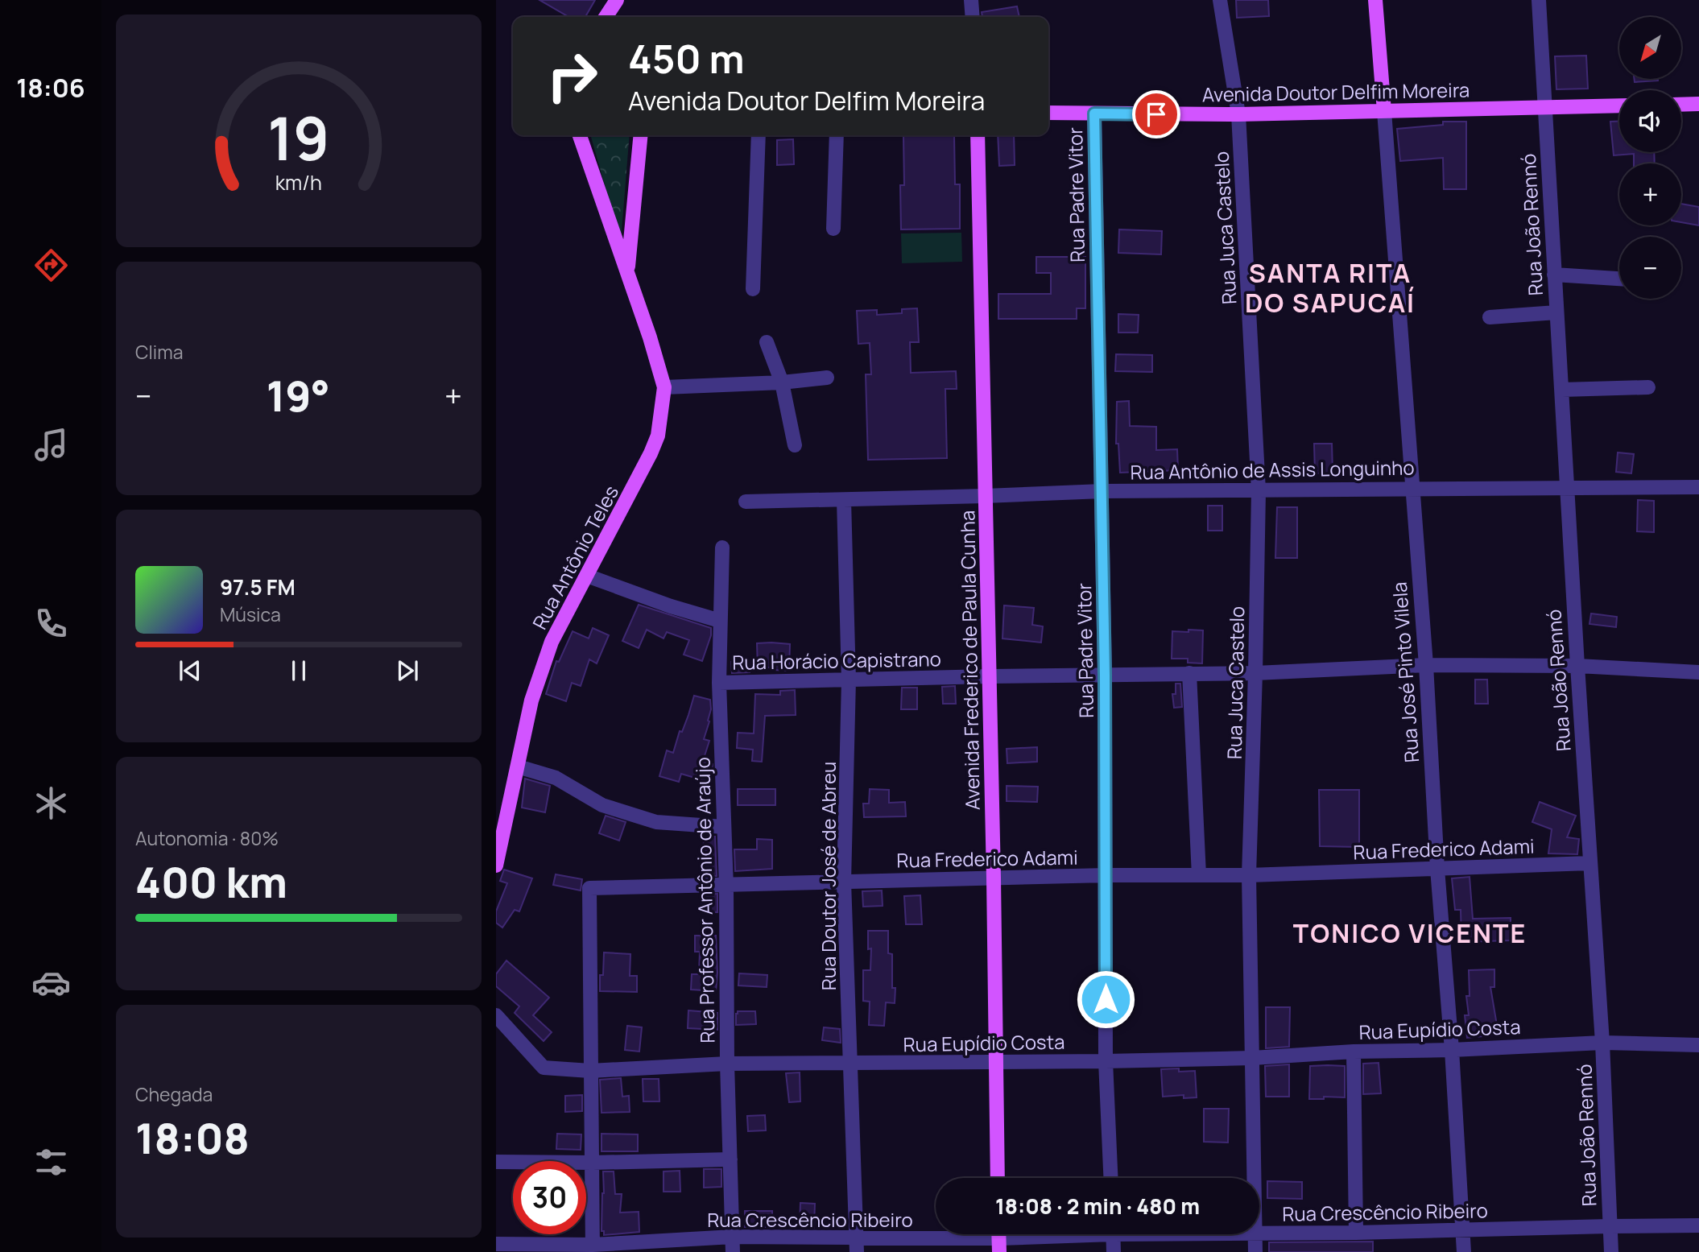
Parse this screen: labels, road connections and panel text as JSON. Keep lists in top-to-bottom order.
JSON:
{
  "streets": {
    "main road": ["Avenida Doutor Delfim Moreira", "Rua Antônio Teles", "Avenida Frederico de Paula Cunha"],
    "street": [
      "Rua Padre Vitor",
      "Rua João Rennó",
      "Rua Juca Castelo",
      "Rua Antônio de Assis Longuinho",
      "Rua Horácio Capistrano",
      "Rua José Pinto Vilela",
      "Rua Frederico Adami",
      "Rua Doutor José de Abreu",
      "Rua Professor Antônio de Araújo",
      "Rua Eupídio Costa",
      "Rua Crescêncio Ribeiro"
    ]
  },
  "crossings": [
    ["Avenida Doutor Delfim Moreira", "Rua Padre Vitor"],
    ["Avenida Doutor Delfim Moreira", "Rua João Rennó"],
    ["Avenida Doutor Delfim Moreira", "Rua Juca Castelo"],
    ["Avenida Doutor Delfim Moreira", "Rua José Pinto Vilela"],
    ["Rua Padre Vitor", "Rua Antônio de Assis Longuinho"],
    ["Rua Padre Vitor", "Rua Horácio Capistrano"],
    ["Rua Padre Vitor", "Rua Frederico Adami"],
    ["Rua Padre Vitor", "Rua Eupídio Costa"],
    ["Rua João Rennó", "Rua Antônio de Assis Longuinho"],
    ["Rua João Rennó", "Rua Horácio Capistrano"],
    ["Rua João Rennó", "Rua Frederico Adami"],
    ["Rua João Rennó", "Rua Eupídio Costa"],
    ["Rua João Rennó", "Rua Crescêncio Ribeiro"],
    ["Rua Juca Castelo", "Rua Antônio de Assis Longuinho"],
    ["Rua Juca Castelo", "Rua Horácio Capistrano"],
    ["Rua Juca Castelo", "Rua Frederico Adami"],
    ["Rua Juca Castelo", "Rua Eupídio Costa"],
    ["Rua Antônio de Assis Longuinho", "Avenida Frederico de Paula Cunha"],
    ["Rua Antônio de Assis Longuinho", "Rua José Pinto Vilela"],
    ["Rua Antônio de Assis Longuinho", "Rua Doutor José de Abreu"],
    ["Rua Horácio Capistrano", "Avenida Frederico de Paula Cunha"],
    ["Rua Horácio Capistrano", "Rua José Pinto Vilela"],
    ["Rua Horácio Capistrano", "Rua Doutor José de Abreu"],
    ["Rua Horácio Capistrano", "Rua Professor Antônio de Araújo"],
    ["Avenida Frederico de Paula Cunha", "Rua Frederico Adami"],
    ["Avenida Frederico de Paula Cunha", "Rua Eupídio Costa"],
    ["Rua José Pinto Vilela", "Rua Frederico Adami"],
    ["Rua José Pinto Vilela", "Rua Eupídio Costa"],
    ["Rua José Pinto Vilela", "Rua Crescêncio Ribeiro"],
    ["Rua Frederico Adami", "Rua Doutor José de Abreu"],
    ["Rua Frederico Adami", "Rua Professor Antônio de Araújo"],
    ["Rua Frederico Adami", "Rua Eupídio Costa"],
    ["Rua Doutor José de Abreu", "Rua Eupídio Costa"],
    ["Rua Doutor José de Abreu", "Rua Crescêncio Ribeiro"],
    ["Rua Professor Antônio de Araújo", "Rua Eupídio Costa"],
    ["Rua Professor Antônio de Araújo", "Rua Crescêncio Ribeiro"]
  ],
  "districts": ["SANTA RITA DO SAPUCAÍ", "TONICO VICENTE"],
  "north": "bottom left",
  "page": {
    "tabs": "18:06",
    "map_buttons": ["+", "−"],
    "turn": ["450 m", "Avenida Doutor Delfim Moreira"],
    "tile": [
      "Clima",
      ["Autonomia · 80%", "400 km"],
      ["Chegada", "18:08"]
    ],
    "heat": ["−", "19°", "+"],
    "song": ["97.5 FM", "Música"],
    "limit": "30",
    "trip": "18:08 · 2 min · 480 m",
    "gauge": ["19", "km/h"]
  }
}
